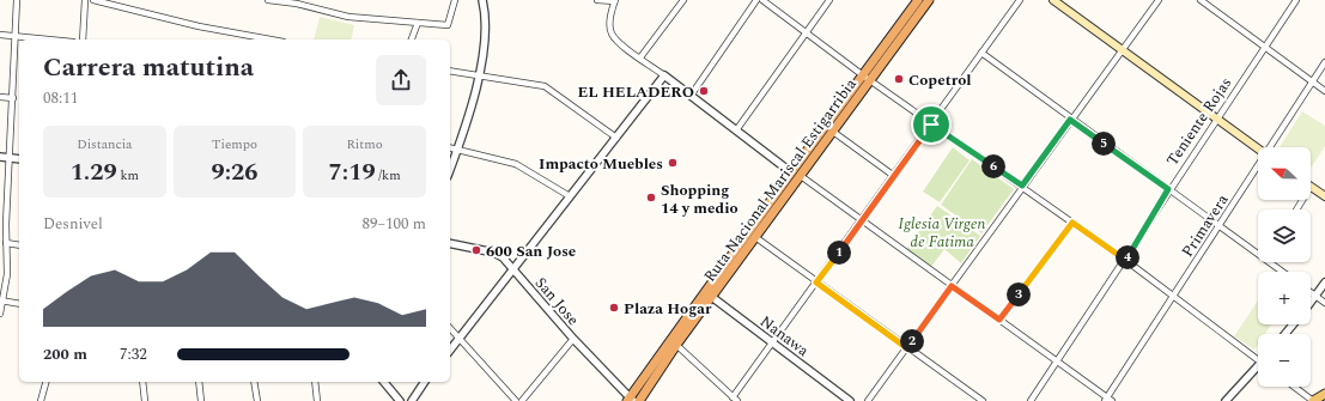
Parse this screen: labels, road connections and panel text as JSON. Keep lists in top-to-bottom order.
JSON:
{
  "streets": {
    "highway": ["Ruta Nacional Mariscal Estigarribia"],
    "street": [
      "Teniente Rojas",
      "Primavera",
      "San Jose",
      "Nanawa"
    ]
  },
  "crossings": [
    ["Ruta Nacional Mariscal Estigarribia", "San Jose"],
    ["Ruta Nacional Mariscal Estigarribia", "Nanawa"]
  ],
  "parks": ["Iglesia Virgen de Fatima"],
  "places": [
    "Copetrol",
    "EL HELADERO",
    "Impacto Muebles",
    "Shopping 14 y medio",
    "600 San Jose",
    "Plaza Hogar"
  ],
  "north": "left",
  "page": {
    "heading": ["Carrera matutina", "08:11"],
    "stats": [
      ["Distancia", "1.29 km"],
      ["Tiempo", "9:26"],
      ["Ritmo", "7:19 /km"]
    ],
    "pins": [
      "5",
      "6",
      "1",
      "4",
      "3",
      "2"
    ],
    "map_buttons": ["+", "−"],
    "chart": ["Desnivel", "89–100 m"],
    "list": [
      {
        "name": "200 m",
        "note": "7:32"
      }
    ]
  }
}
